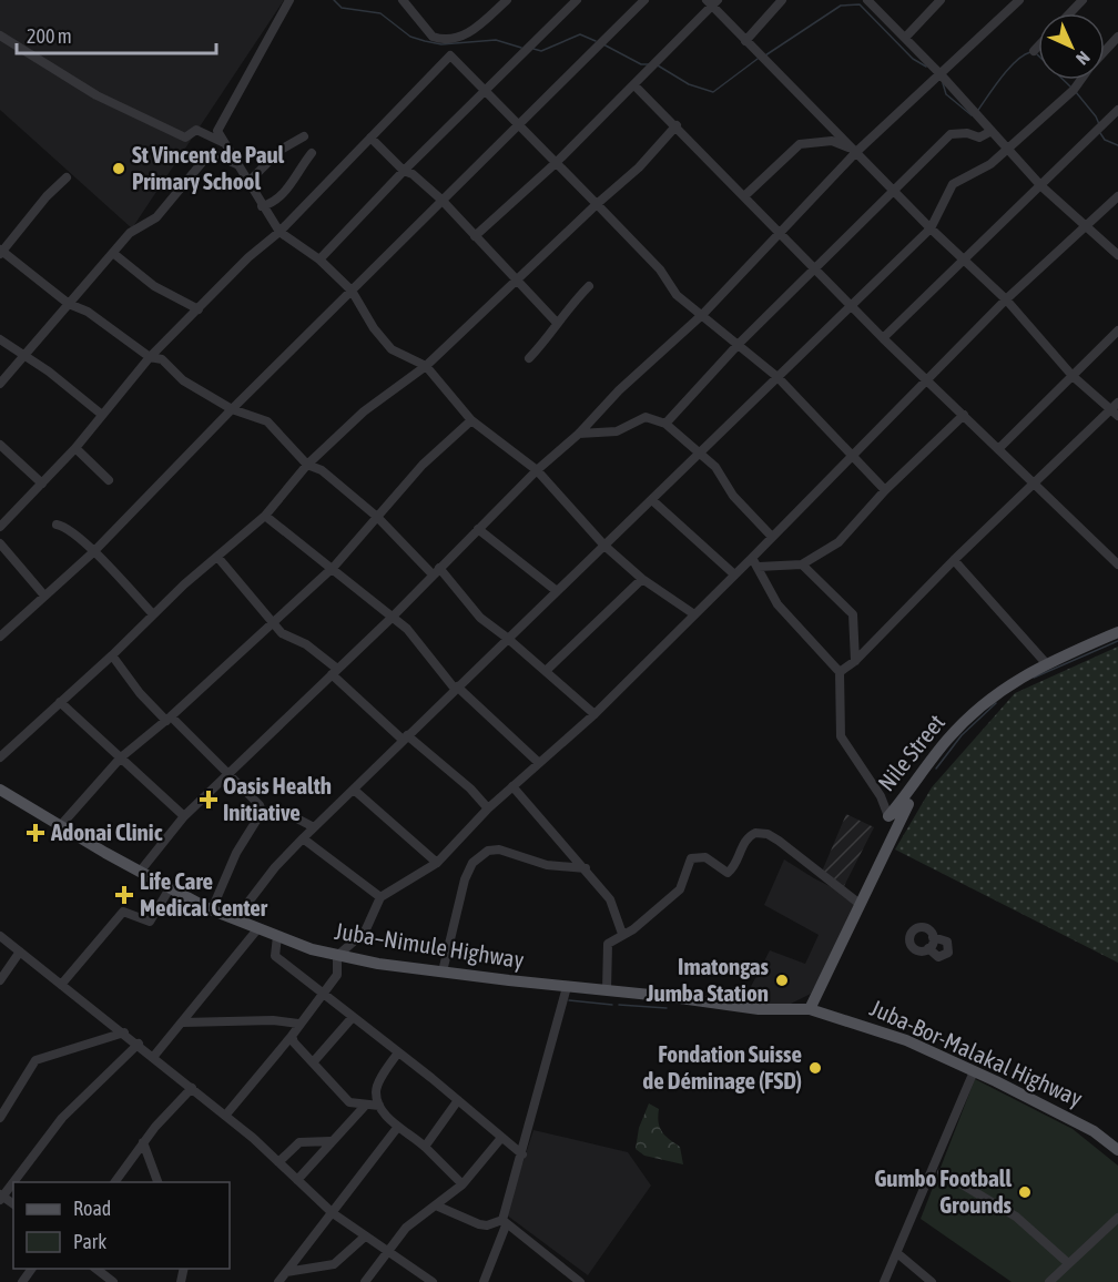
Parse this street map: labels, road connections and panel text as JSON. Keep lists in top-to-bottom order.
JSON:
{
  "streets": {
    "main road": ["Nile Street", "Juba–Nimule Highway", "Juba-Bor-Malakal Highway"]
  },
  "crossings": [
    ["Nile Street", "Juba–Nimule Highway"],
    ["Nile Street", "Juba-Bor-Malakal Highway"],
    ["Juba–Nimule Highway", "Juba-Bor-Malakal Highway"]
  ],
  "places": {
    "other": [
      "St Vincent de Paul Primary School",
      "Imatongas Jumba Station",
      "Fondation Suisse de Déminage (FSD)",
      "Gumbo Football Grounds"
    ],
    "health": ["Oasis Health Initiative", "Adonai Clinic", "Life Care Medical Center"]
  },
  "legend": ["Road", "Park"],
  "scale_bar": "200 m",
  "north": "bottom right"
}
